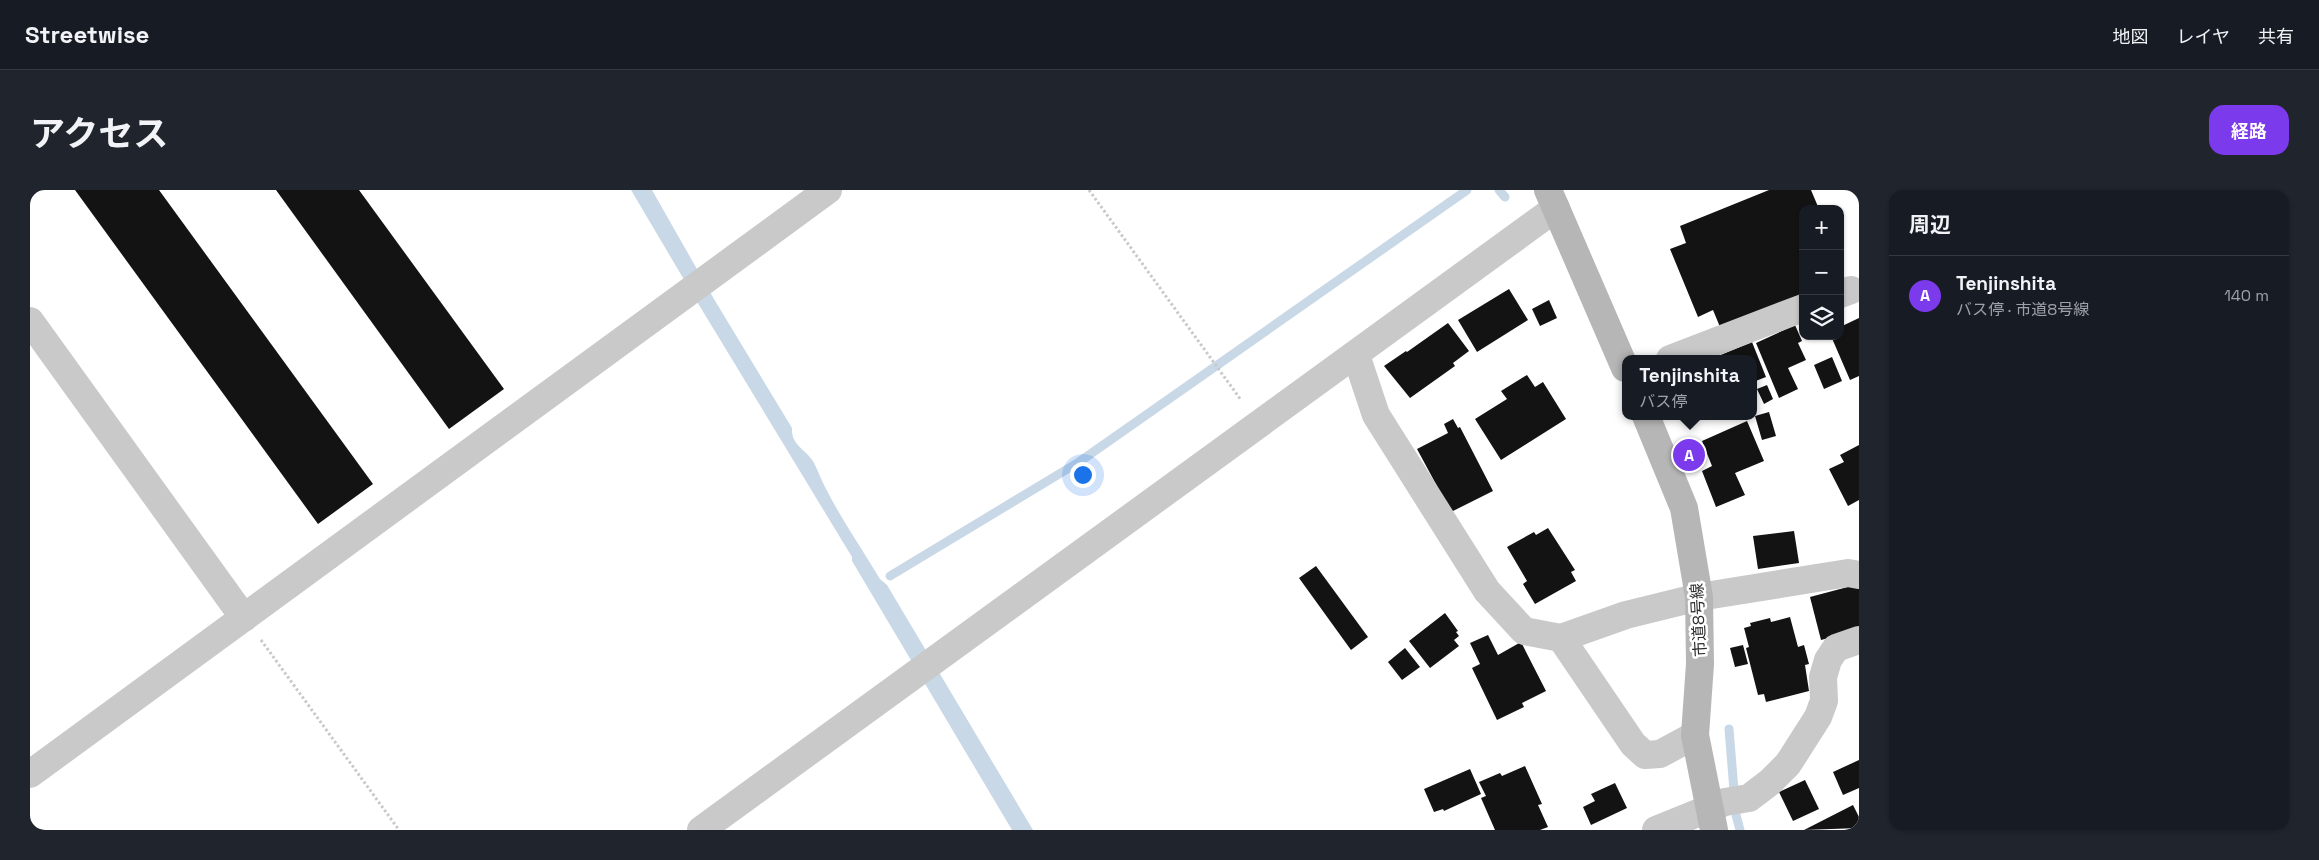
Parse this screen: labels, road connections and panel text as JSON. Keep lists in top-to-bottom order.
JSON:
{
  "streets": {
    "street": ["市道8号線"]
  },
  "page": {
    "header": "Streetwise",
    "nav": ["地図", "レイヤ", "共有"],
    "title": "アクセス",
    "buttons": "経路",
    "heading": "周辺",
    "map_buttons": ["+", "−"],
    "list": [
      {
        "mark": "A",
        "name": "Tenjinshita",
        "note": "バス停 · 市道8号線",
        "value": "140 m"
      }
    ],
    "popup": ["Tenjinshita", "バス停"],
    "pins": "A"
  }
}
